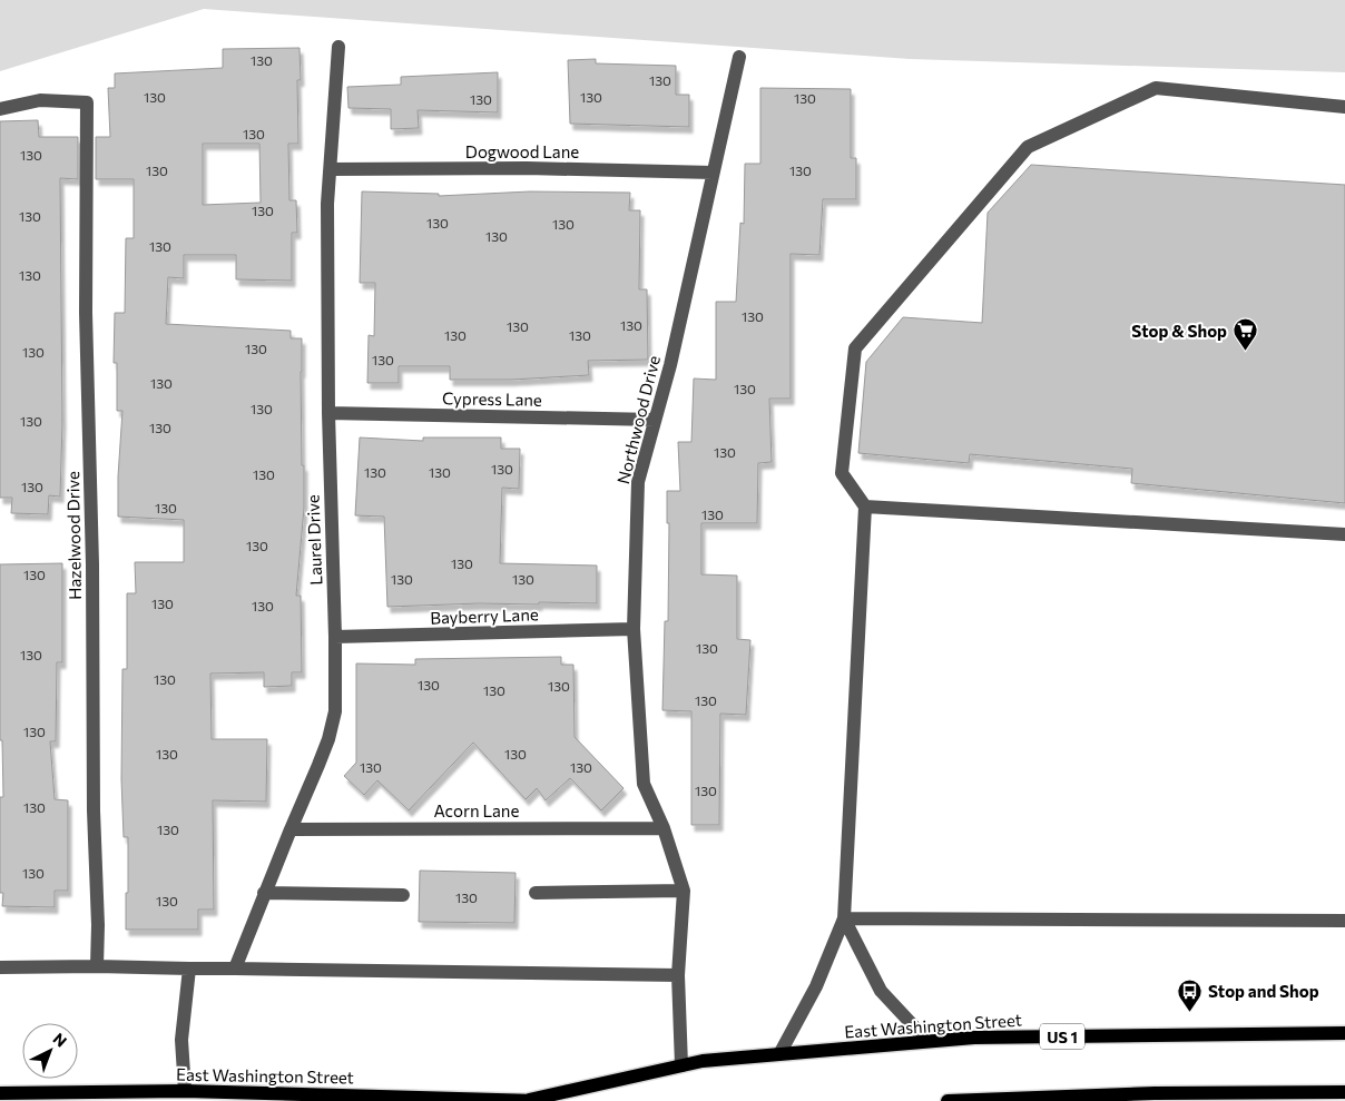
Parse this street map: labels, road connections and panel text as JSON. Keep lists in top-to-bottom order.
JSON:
{
  "streets": {
    "main road": ["East Washington Street", "US 1"],
    "street": [
      "Dogwood Lane",
      "Cypress Lane",
      "Northwood Drive",
      "Hazelwood Drive",
      "Laurel Drive",
      "Bayberry Lane",
      "Acorn Lane"
    ]
  },
  "crossings": [
    ["Dogwood Lane", "Northwood Drive"],
    ["Dogwood Lane", "Laurel Drive"],
    ["Cypress Lane", "Northwood Drive"],
    ["Cypress Lane", "Laurel Drive"],
    ["Northwood Drive", "Bayberry Lane"],
    ["Northwood Drive", "Acorn Lane"],
    ["Laurel Drive", "Bayberry Lane"],
    ["Laurel Drive", "Acorn Lane"]
  ],
  "places": {
    "supermarket": ["Stop & Shop"],
    "bus stop": ["Stop and Shop"]
  },
  "house_numbers": [
    "130",
    "130",
    "130",
    "130",
    "130",
    "130",
    "130",
    "130",
    "130",
    "130",
    "130",
    "130",
    "130",
    "130",
    "130",
    "130",
    "130",
    "130",
    "130",
    "130",
    "130",
    "130",
    "130",
    "130",
    "130",
    "130",
    "130",
    "130",
    "130",
    "130",
    "130",
    "130",
    "130",
    "130",
    "130",
    "130",
    "130",
    "130",
    "130",
    "130",
    "130",
    "130",
    "130",
    "130",
    "130",
    "130",
    "130",
    "130",
    "130",
    "130",
    "130",
    "130",
    "130",
    "130",
    "130",
    "130",
    "130",
    "130",
    "130",
    "130",
    "130",
    "130",
    "130"
  ],
  "north": "top right"
}
